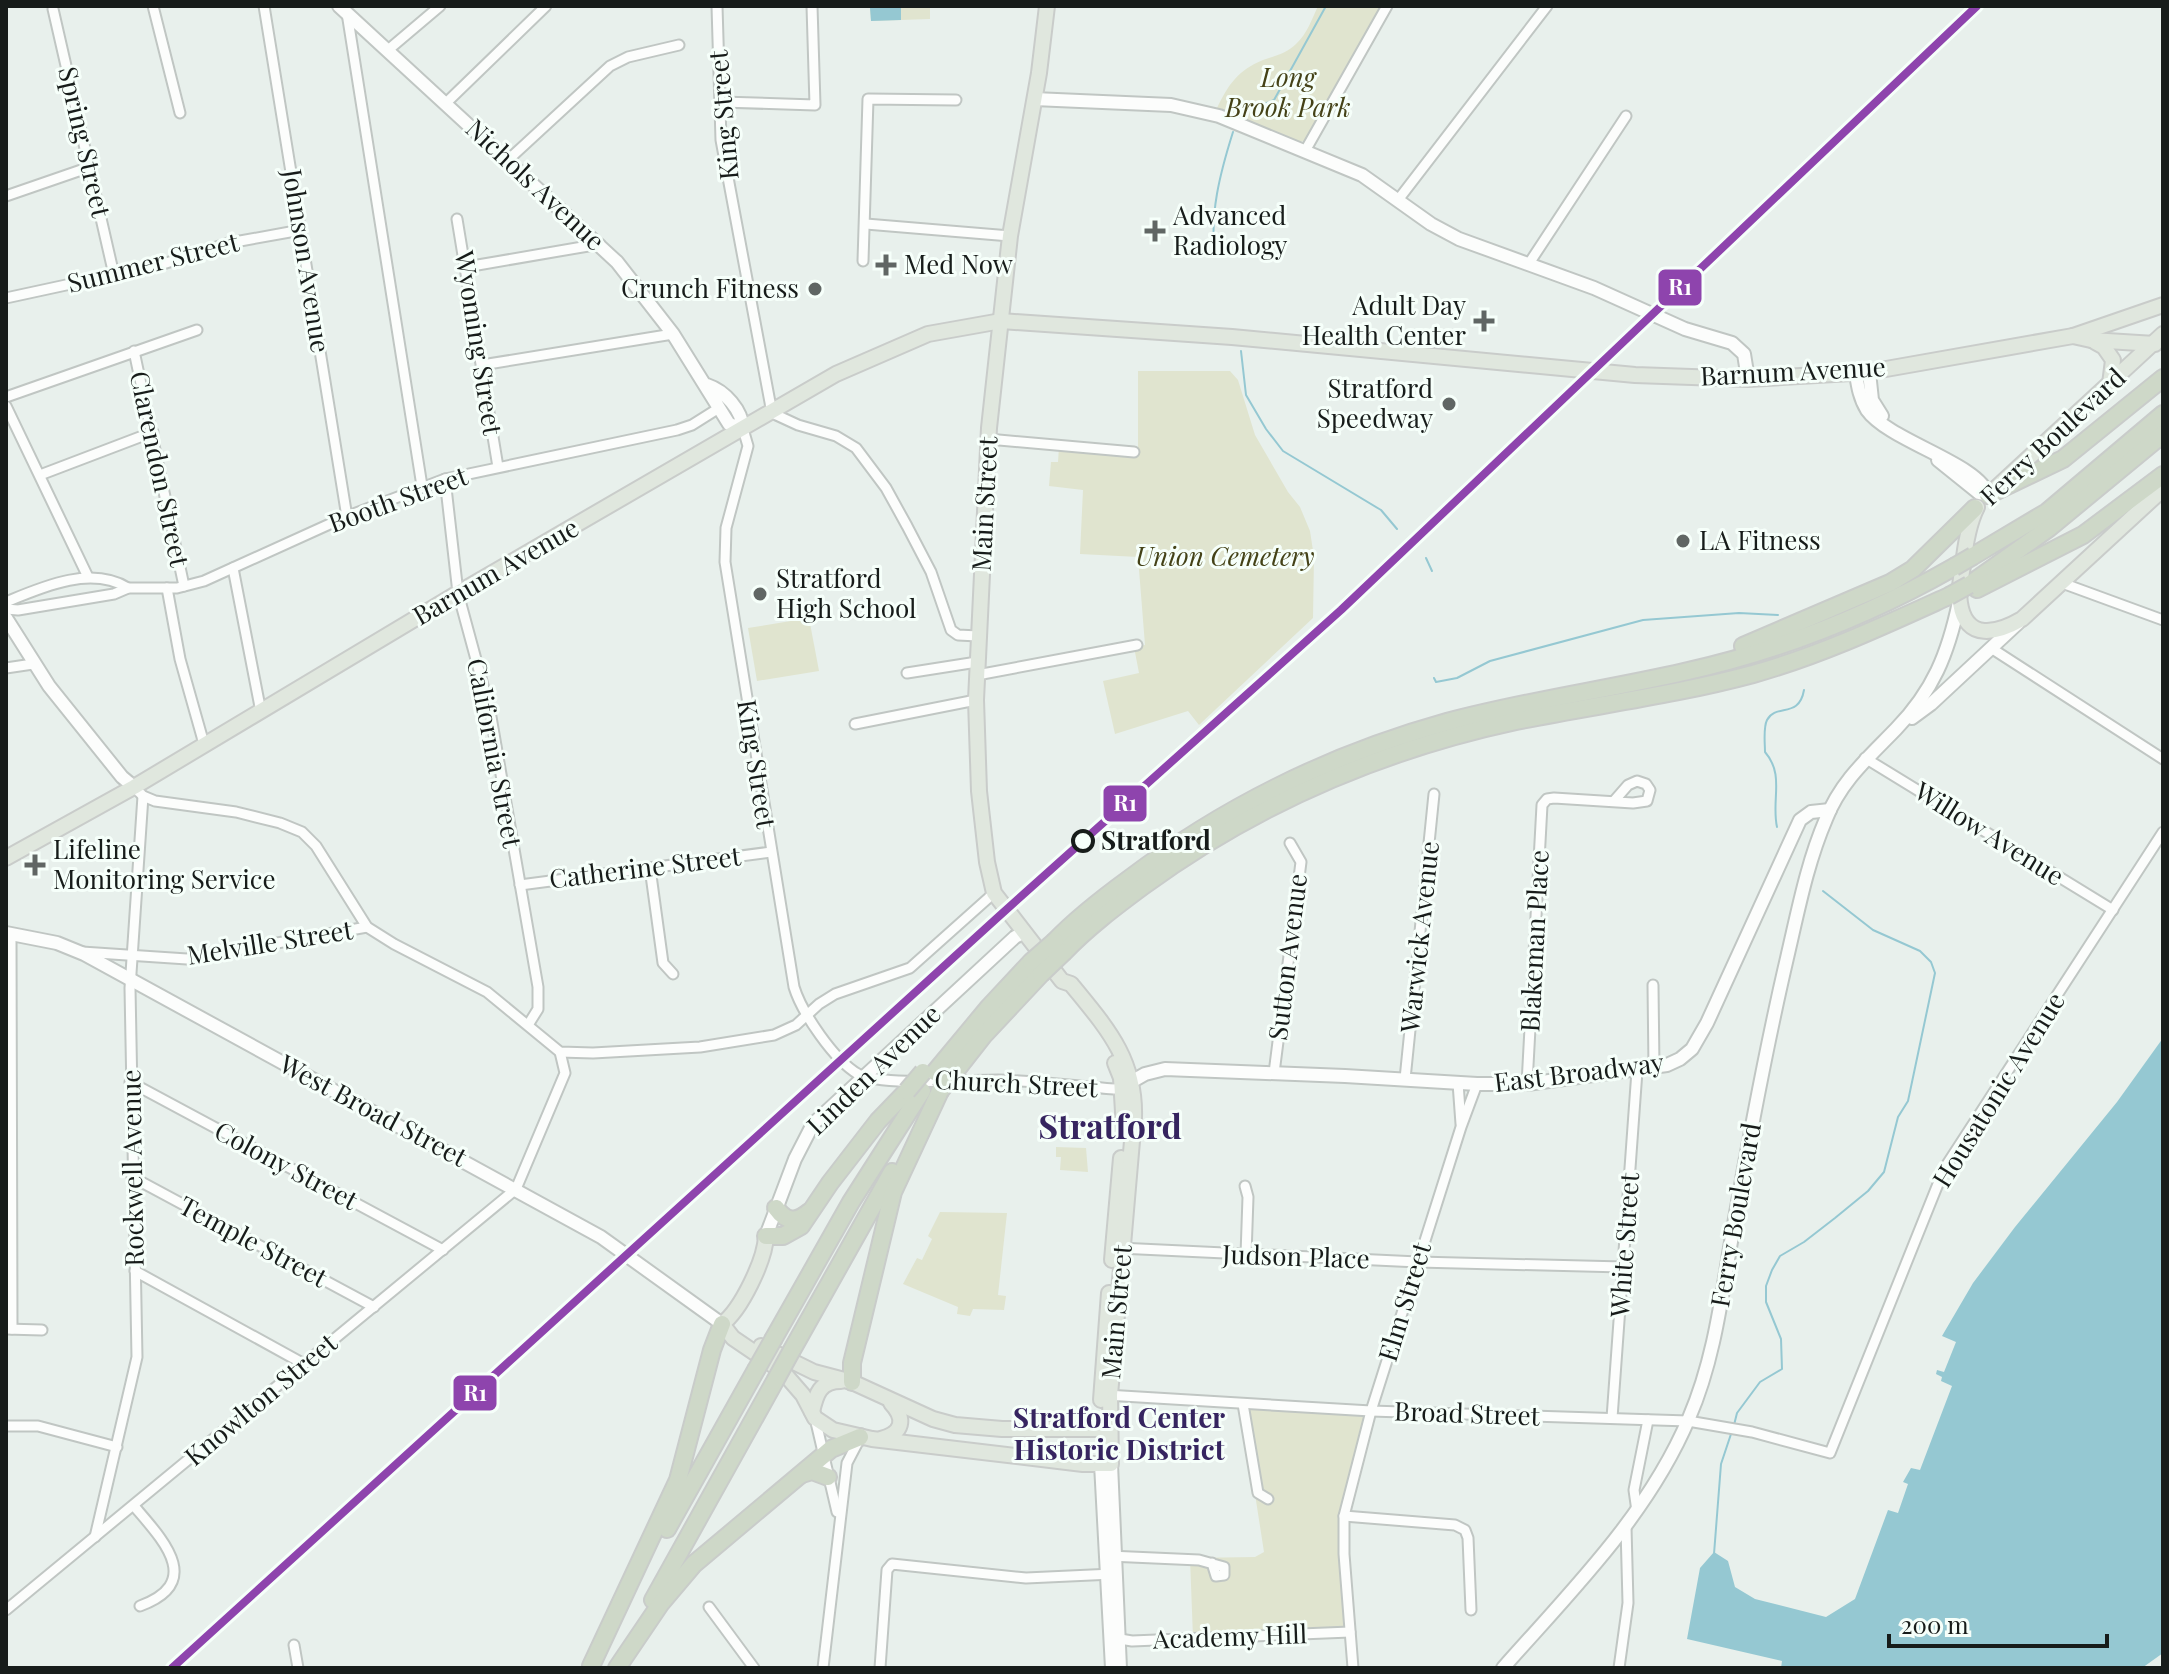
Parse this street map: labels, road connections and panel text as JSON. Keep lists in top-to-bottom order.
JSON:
{
  "streets": {
    "main road": [
      "Nichols Avenue",
      "Barnum Avenue",
      "Ferry Boulevard",
      "Main Street",
      "Linden Avenue",
      "East Broadway",
      "West Broad Street"
    ],
    "street": [
      "King Street",
      "Spring Street",
      "Johnson Avenue",
      "Summer Street",
      "Wyoming Street",
      "Clarendon Street",
      "Booth Street",
      "California Street",
      "Willow Avenue",
      "Catherine Street",
      "Warwick Avenue",
      "Blakeman Place",
      "Melville Street",
      "Sutton Avenue",
      "Church Street",
      "Housatonic Avenue",
      "Colony Street",
      "Rockwell Avenue",
      "Temple Street",
      "White Street",
      "Judson Place",
      "Elm Street",
      "Knowlton Street",
      "Broad Street",
      "Academy Hill"
    ]
  },
  "crossings": [
    ["King Street", "Nichols Avenue"],
    ["King Street", "Barnum Avenue"],
    ["King Street", "Catherine Street"],
    ["King Street", "Linden Avenue"],
    ["King Street", "Church Street"],
    ["Spring Street", "Summer Street"],
    ["Nichols Avenue", "Barnum Avenue"],
    ["Nichols Avenue", "Booth Street"],
    ["Johnson Avenue", "Summer Street"],
    ["Johnson Avenue", "Booth Street"],
    ["Wyoming Street", "Booth Street"],
    ["Barnum Avenue", "Ferry Boulevard"],
    ["Barnum Avenue", "Main Street"],
    ["Barnum Avenue", "California Street"],
    ["Barnum Avenue", "Rockwell Avenue"],
    ["Ferry Boulevard", "Willow Avenue"],
    ["Ferry Boulevard", "Broad Street"],
    ["Clarendon Street", "Booth Street"],
    ["Booth Street", "California Street"],
    ["Main Street", "Linden Avenue"],
    ["Main Street", "East Broadway"],
    ["Main Street", "Church Street"],
    ["Main Street", "West Broad Street"],
    ["Main Street", "Judson Place"],
    ["Main Street", "Broad Street"],
    ["Main Street", "Academy Hill"],
    ["California Street", "Catherine Street"],
    ["Willow Avenue", "Housatonic Avenue"],
    ["Warwick Avenue", "East Broadway"],
    ["Blakeman Place", "East Broadway"],
    ["Melville Street", "West Broad Street"],
    ["Melville Street", "Rockwell Avenue"],
    ["Sutton Avenue", "East Broadway"],
    ["Linden Avenue", "Church Street"],
    ["Linden Avenue", "West Broad Street"],
    ["East Broadway", "Church Street"],
    ["East Broadway", "White Street"],
    ["East Broadway", "Elm Street"],
    ["Housatonic Avenue", "Broad Street"],
    ["West Broad Street", "Rockwell Avenue"],
    ["West Broad Street", "Knowlton Street"],
    ["Colony Street", "Rockwell Avenue"],
    ["Colony Street", "Knowlton Street"],
    ["Rockwell Avenue", "Temple Street"],
    ["Rockwell Avenue", "Knowlton Street"],
    ["Temple Street", "Knowlton Street"],
    ["White Street", "Judson Place"],
    ["White Street", "Broad Street"],
    ["Judson Place", "Elm Street"],
    ["Elm Street", "Broad Street"],
    ["Elm Street", "Academy Hill"]
  ],
  "districts": ["Stratford", "Stratford Center Historic District"],
  "parks": ["Long Brook Park", "Union Cemetery"],
  "places": {
    "health": [
      "Advanced Radiology",
      "Med Now",
      "Adult Day Health Center",
      "Lifeline Monitoring Service"
    ],
    "other": [
      "Crunch Fitness",
      "Stratford Speedway",
      "LA Fitness",
      "Stratford High School",
      "Stratford"
    ]
  },
  "lines": ["transit line R1"],
  "scale_bar": "200 m"
}
